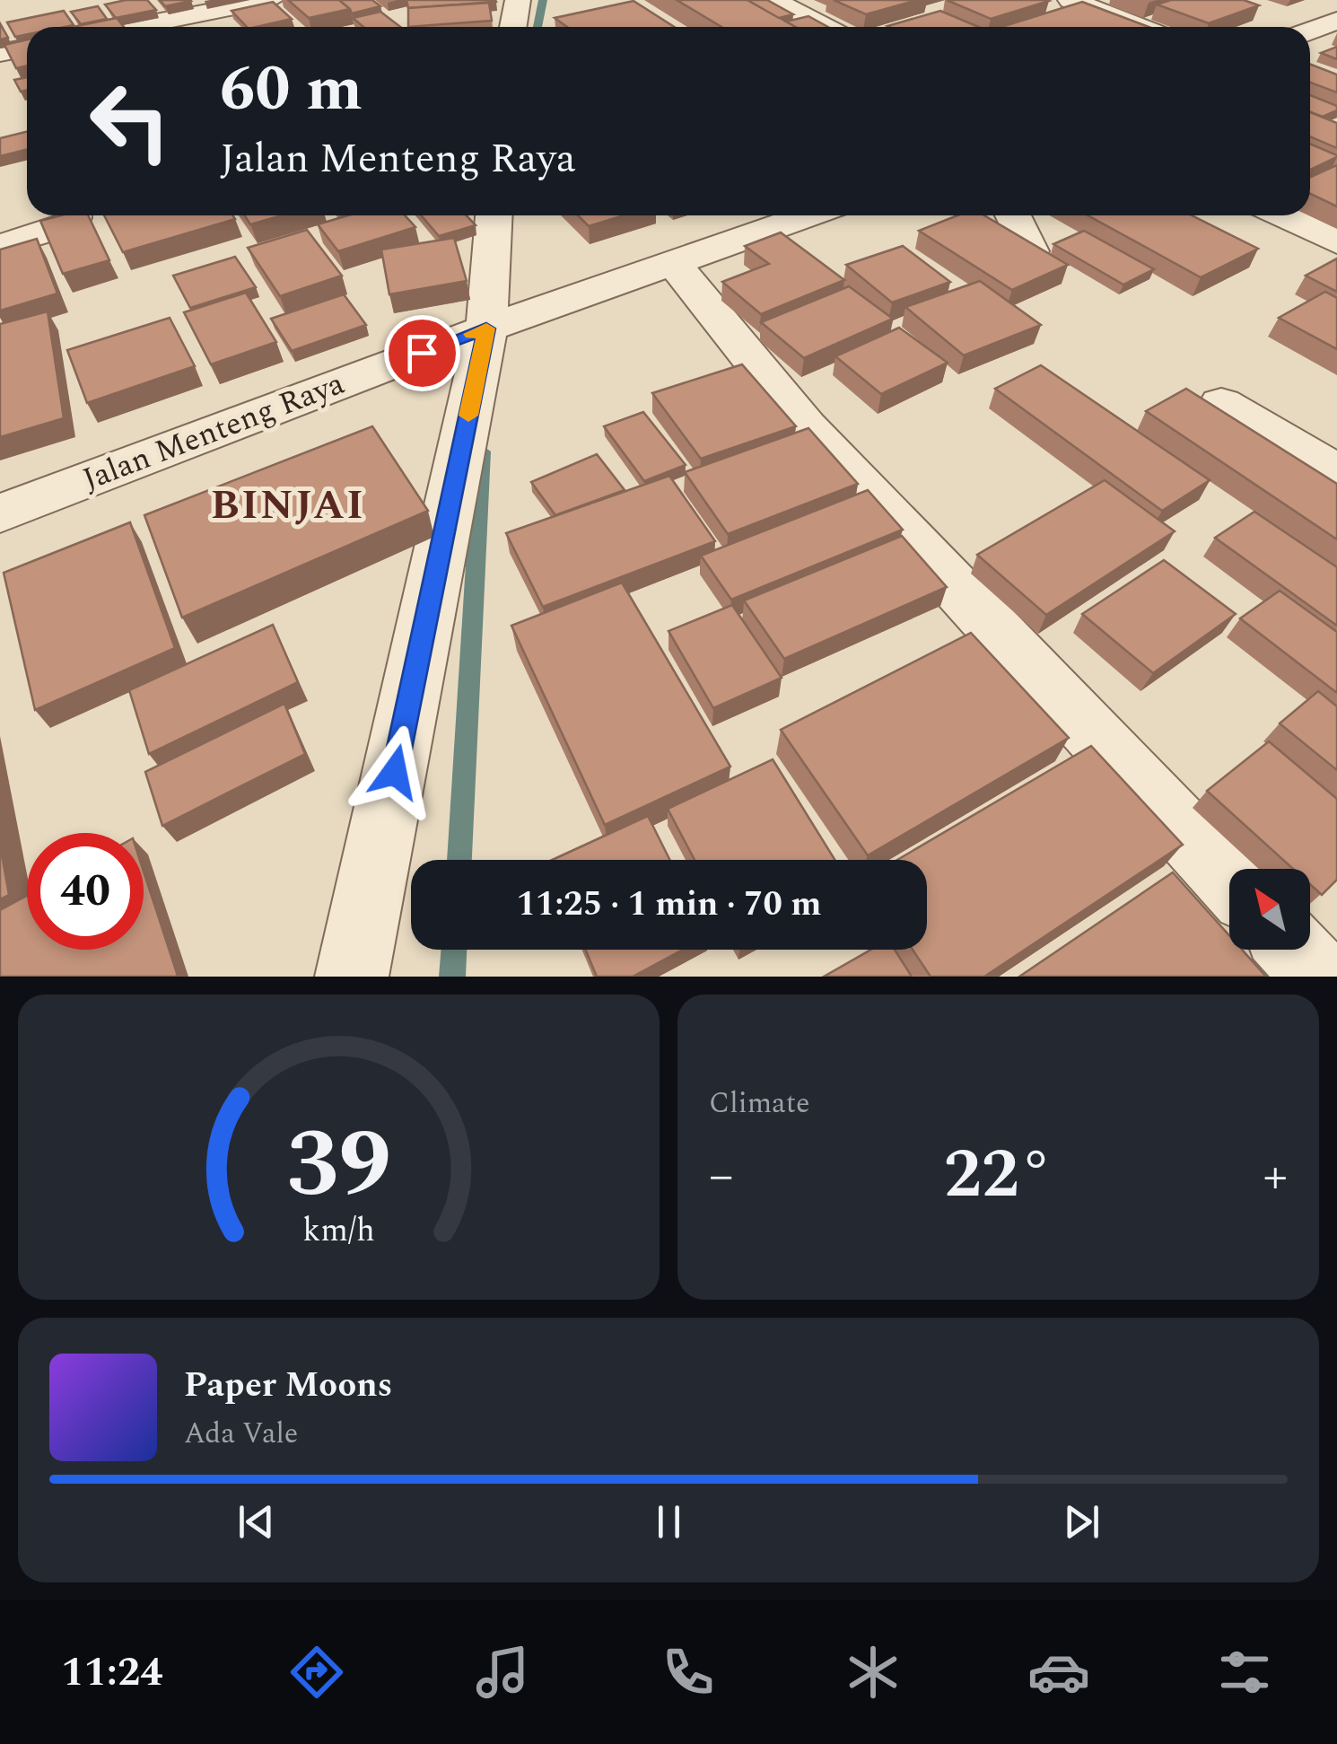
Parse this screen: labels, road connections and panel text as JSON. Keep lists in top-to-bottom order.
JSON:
{
  "streets": {
    "street": ["Jalan Menteng Raya"]
  },
  "districts": ["BINJAI"],
  "north": "top left",
  "page": {
    "turn": ["60 m", "Jalan Menteng Raya"],
    "limit": "40",
    "trip": "11:25 · 1 min · 70 m",
    "tile": "Climate",
    "heat": ["−", "22°", "+"],
    "song": ["Paper Moons", "Ada Vale"],
    "tabs": "11:24",
    "gauge": ["39", "km/h"]
  }
}
